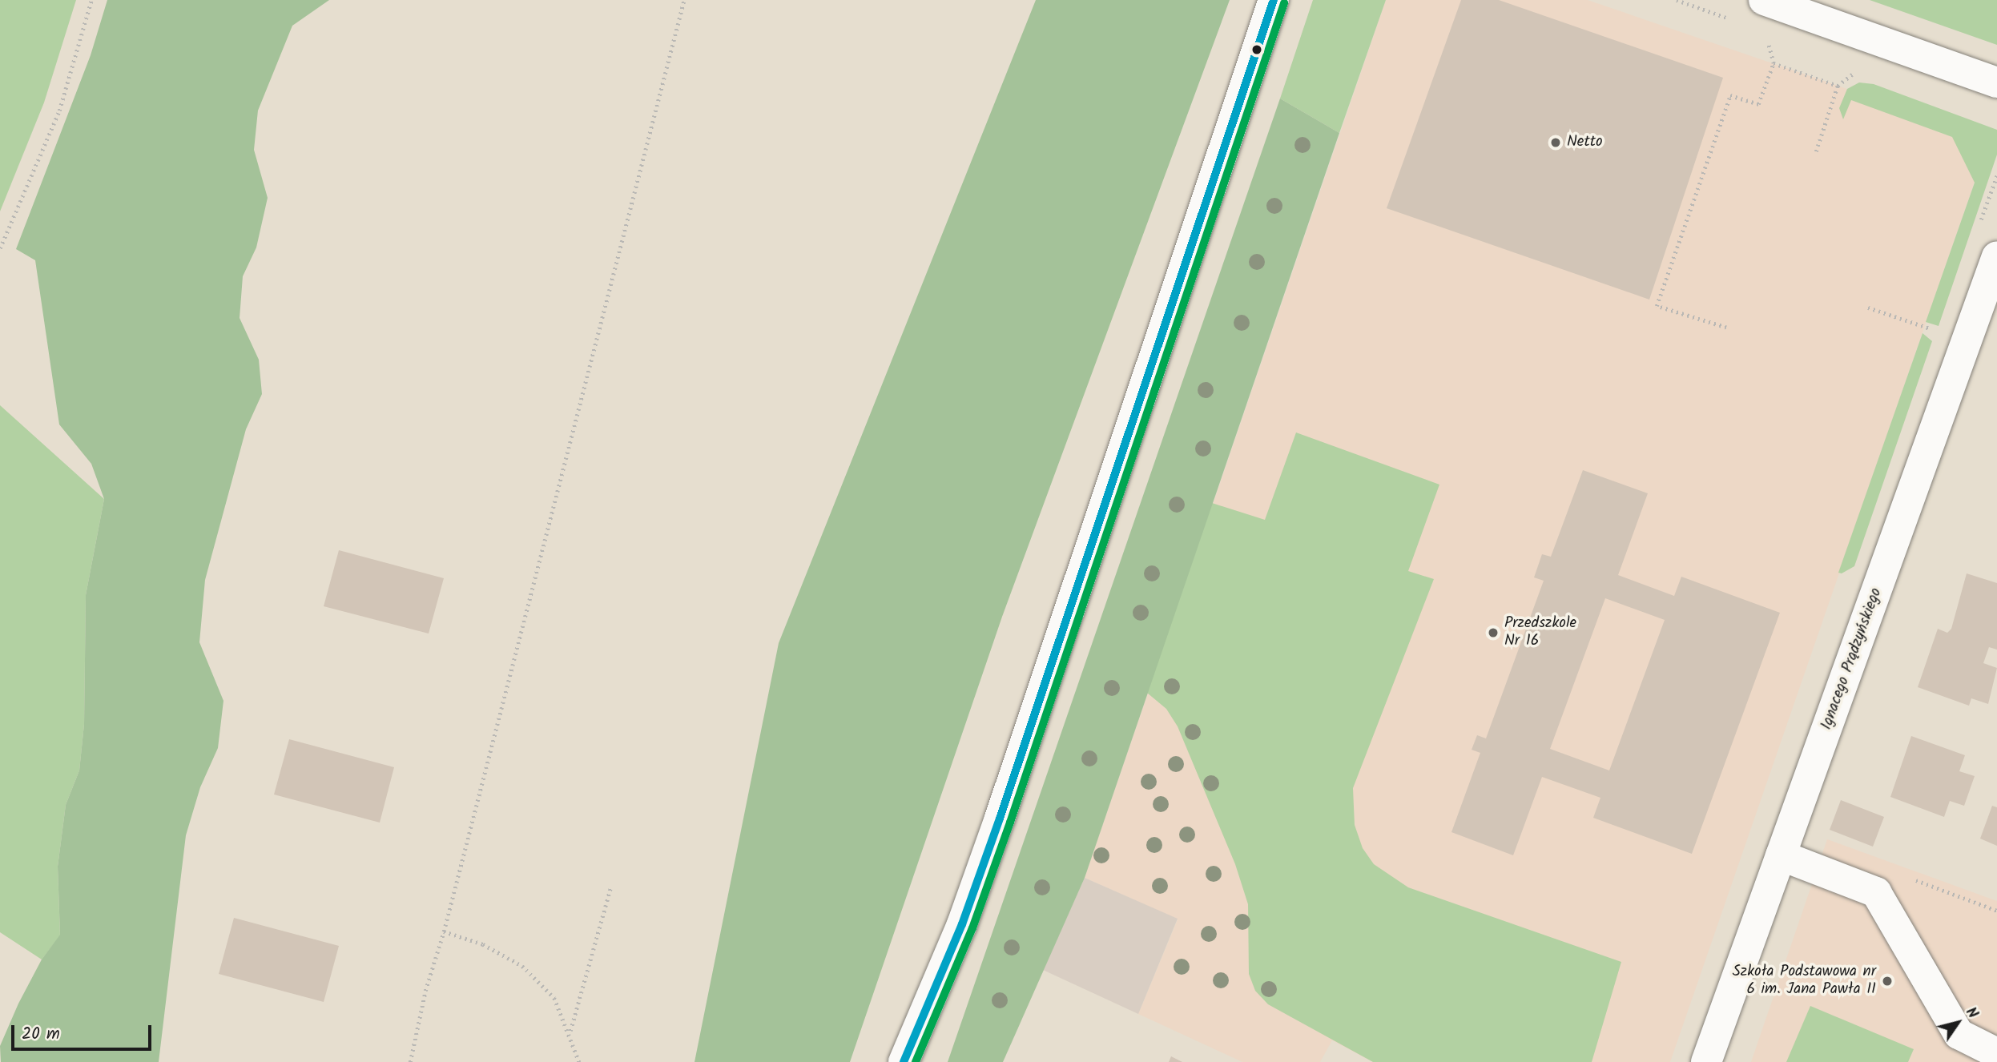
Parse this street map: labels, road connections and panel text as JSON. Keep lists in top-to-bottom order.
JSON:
{
  "streets": {
    "street": ["Ignacego Prądzyńskiego"]
  },
  "places": ["Netto", "Przedszkole Nr 16", "Szkoła Podstawowa nr 6 im. Jana Pawła II"],
  "scale_bar": "20 m",
  "north": "top right"
}
